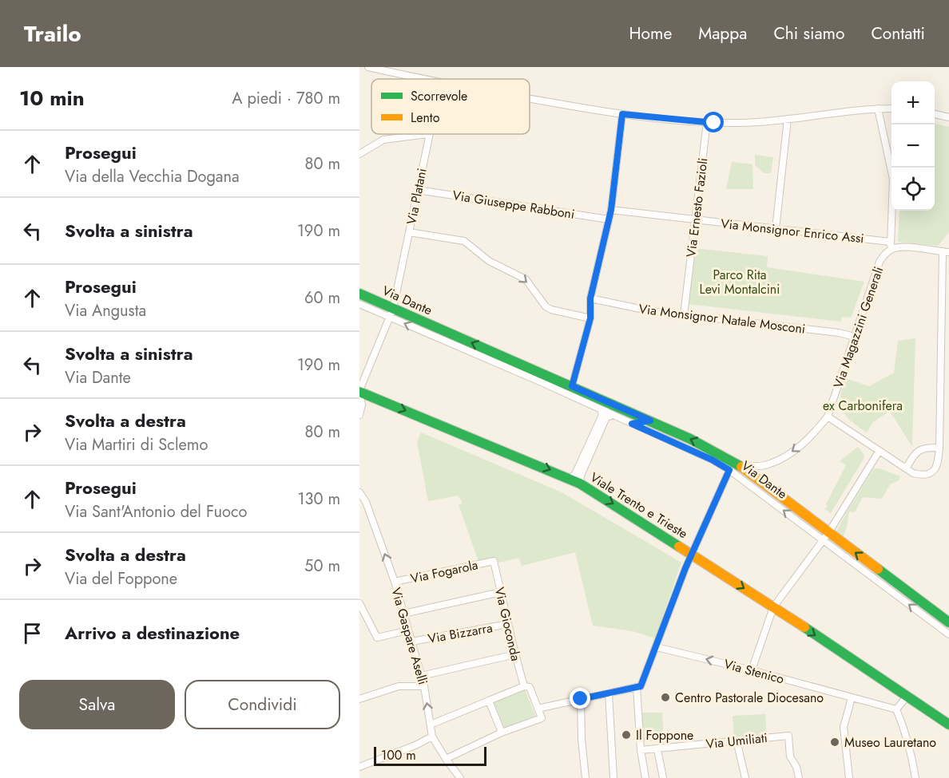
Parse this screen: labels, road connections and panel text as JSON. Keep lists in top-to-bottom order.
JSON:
{
  "streets": {
    "main road": ["Via Dante", "Viale Trento e Trieste"],
    "street": [
      "Via Platani",
      "Via Giuseppe Rabboni",
      "Via Ernesto Fazioli",
      "Via Monsignor Enrico Assi",
      "Via Monsignor Natale Mosconi",
      "Via Magazzini Generali",
      "Via Fogarola",
      "Via Gioconda",
      "Via Bizzarra",
      "Via Gaspare Aselli",
      "Via Stenico",
      "Via Umiliati"
    ]
  },
  "crossings": [
    ["Via Platani", "Via Giuseppe Rabboni"],
    ["Via Platani", "Via Dante"],
    ["Via Platani", "Viale Trento e Trieste"],
    ["Via Ernesto Fazioli", "Via Monsignor Enrico Assi"],
    ["Via Ernesto Fazioli", "Via Monsignor Natale Mosconi"],
    ["Via Dante", "Via Magazzini Generali"],
    ["Via Monsignor Natale Mosconi", "Via Magazzini Generali"],
    ["Via Fogarola", "Via Gioconda"],
    ["Via Fogarola", "Via Gaspare Aselli"],
    ["Via Gioconda", "Via Bizzarra"],
    ["Via Bizzarra", "Via Gaspare Aselli"]
  ],
  "one_way": [
    "Via Magazzini Generali",
    "Viale Trento e Trieste",
    "Via Gaspare Aselli",
    "Via Stenico"
  ],
  "parks": ["Parco Rita Levi Montalcini", "ex Carbonifera"],
  "places": ["Centro Pastorale Diocesano", "Il Foppone", "Museo Lauretano"],
  "legend": ["Scorrevole", "Lento"],
  "scale_bar": "100 m",
  "page": {
    "header": "Trailo",
    "nav": [
      "Home",
      "Mappa",
      "Chi siamo",
      "Contatti"
    ],
    "heading": ["10 min", "A piedi · 780 m"],
    "map_buttons": ["+", "−"],
    "list": [
      ["Prosegui", "Via della Vecchia Dogana", "80 m"],
      ["Svolta a sinistra", "190 m"],
      ["Prosegui", "Via Angusta", "60 m"],
      ["Svolta a sinistra", "Via Dante", "190 m"],
      ["Svolta a destra", "Via Martiri di Sclemo", "80 m"],
      ["Prosegui", "Via Sant'Antonio del Fuoco", "130 m"],
      ["Svolta a destra", "Via del Foppone", "50 m"],
      "Arrivo a destinazione"
    ],
    "buttons": ["Salva", "Condividi"],
    "scale": "100 m"
  }
}
